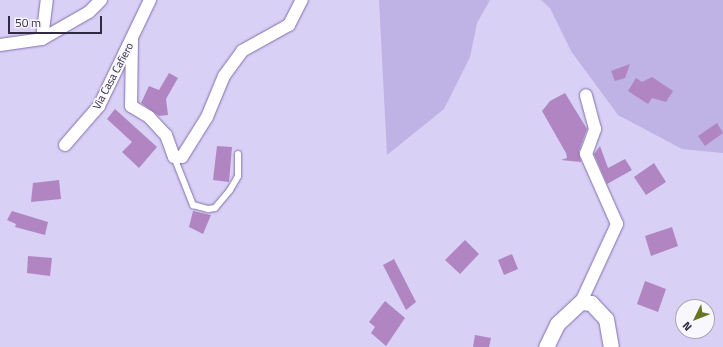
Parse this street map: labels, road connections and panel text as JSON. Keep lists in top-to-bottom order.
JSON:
{
  "streets": {
    "street": ["Via Casa Cafiero"]
  },
  "scale_bar": "50 m",
  "north": "bottom left"
}
